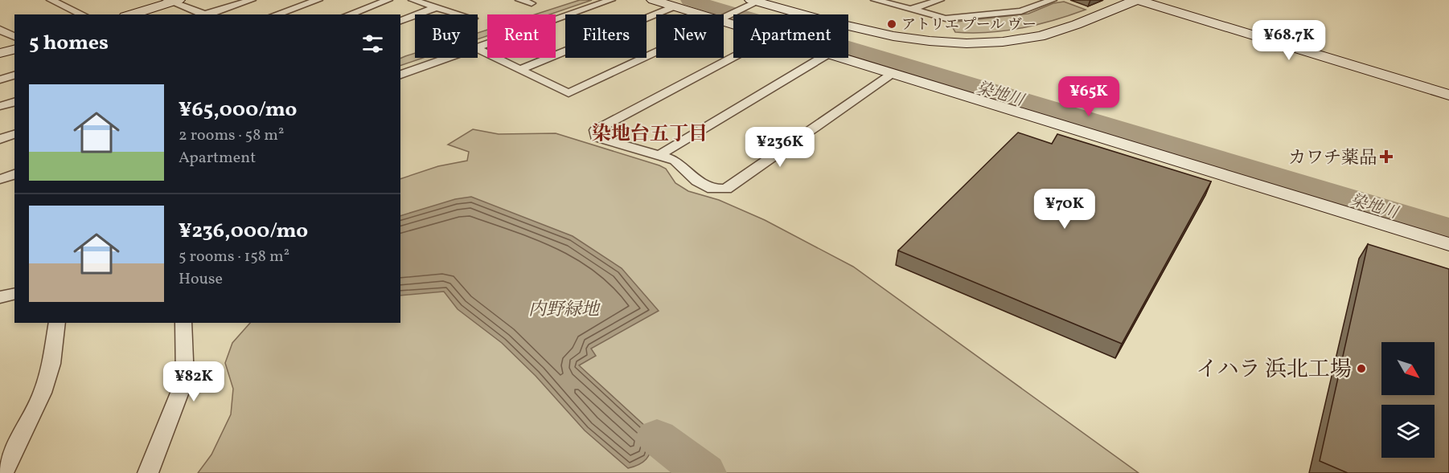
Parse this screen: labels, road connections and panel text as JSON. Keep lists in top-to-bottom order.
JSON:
{
  "districts": ["染地台五丁目"],
  "water": ["染地川"],
  "parks": ["内野緑地"],
  "places": {
    "other": ["アトリエ プール ヴー", "イハラ 浜北工場"],
    "health": ["カワチ薬品"]
  },
  "north": "bottom right",
  "page": {
    "chip": [
      "Buy",
      "Rent",
      "Filters",
      "New",
      "Apartment"
    ],
    "heading": "5 homes",
    "price": [
      "¥68.7K",
      "¥65K",
      "¥236K",
      "¥70K",
      "¥82K"
    ],
    "list": [
      {
        "name": "¥65,000/mo",
        "note": "2 rooms · 58 m² · Apartment"
      },
      {
        "name": "¥236,000/mo",
        "note": "5 rooms · 158 m² · House"
      }
    ]
  }
}
